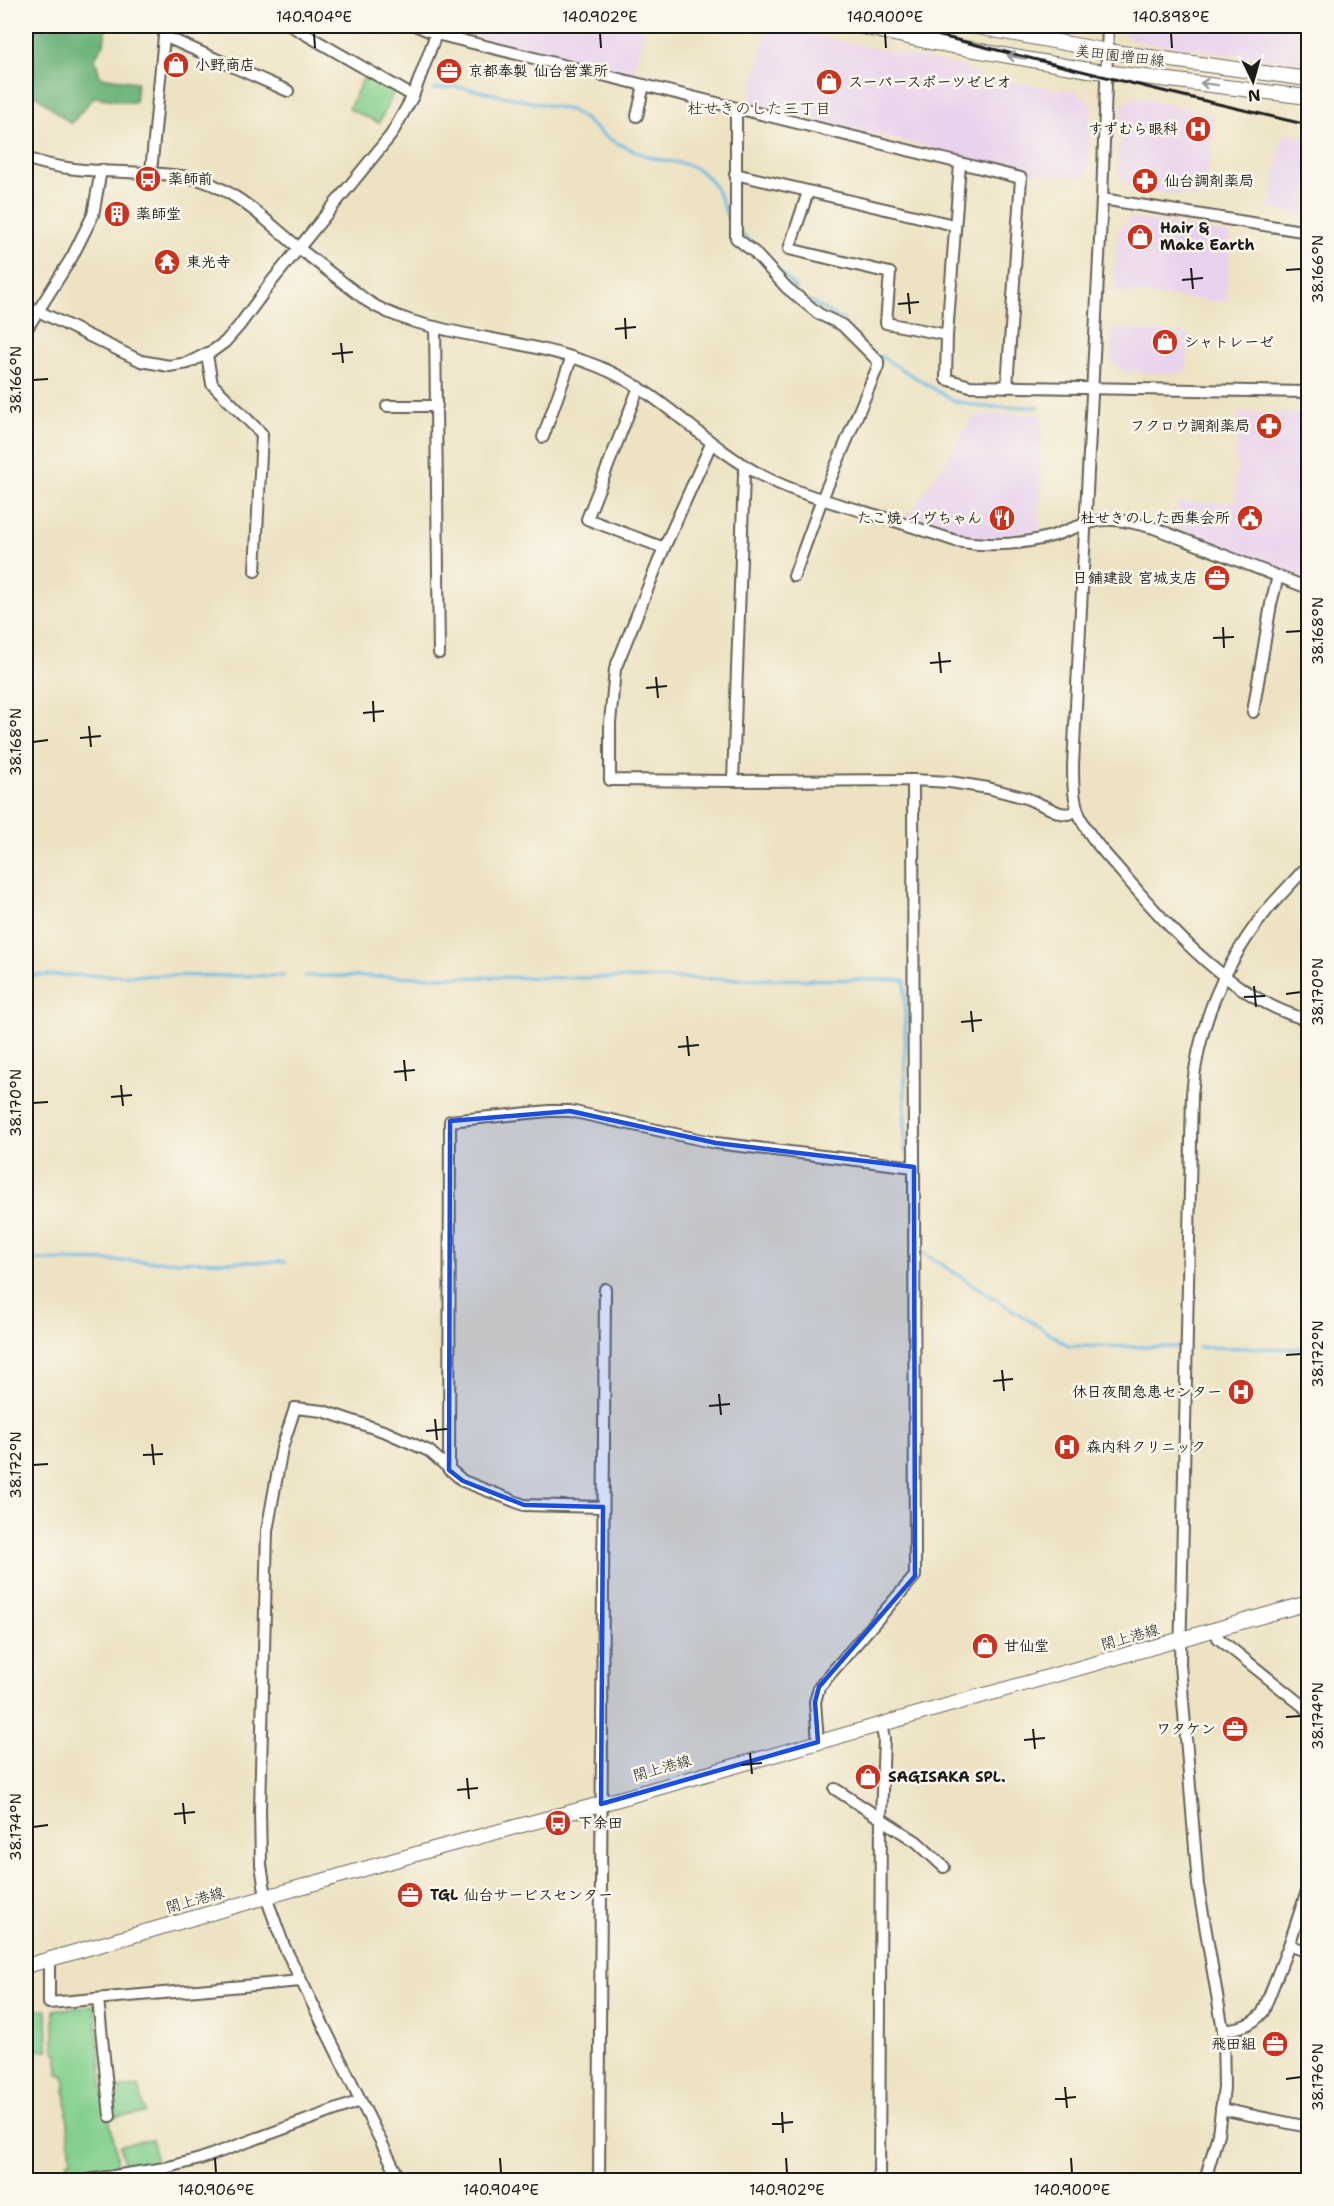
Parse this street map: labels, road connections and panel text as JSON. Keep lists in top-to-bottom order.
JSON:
{
  "streets": {
    "main road": ["美田園増田線", "閖上港線"]
  },
  "districts": ["杜せきのした三丁目"],
  "places": {
    "shop": [
      "小野商店",
      "スーパースポーツゼビオ",
      "Hair & Make Earth",
      "シャトレーゼ",
      "甘仙堂",
      "SAGISAKA SPL."
    ],
    "office": [
      "京都奉製 仙台営業所",
      "日鋪建設 宮城支店",
      "ワタケン",
      "TGL 仙台サービスセンター",
      "飛田組"
    ],
    "hospital": ["すずむら眼科", "休日夜間急患センター", "森内科クリニック"],
    "bus stop": ["薬師前", "下余田"],
    "pharmacy": ["仙台調剤薬局", "フクロウ調剤薬局"],
    "building": ["薬師堂"],
    "temple": ["東光寺"],
    "restaurant": ["たこ焼 イヴちゃん"],
    "public building": ["杜せきのした西集会所"]
  },
  "north": "bottom",
  "coordinates": [
    "140.904°E",
    "140.902°E",
    "140.900°E",
    "140.898°E",
    "38.166°N",
    "38.168°N",
    "38.170°N",
    "38.172°N",
    "38.174°N",
    "38.176°N",
    "140.906°E"
  ]
}
